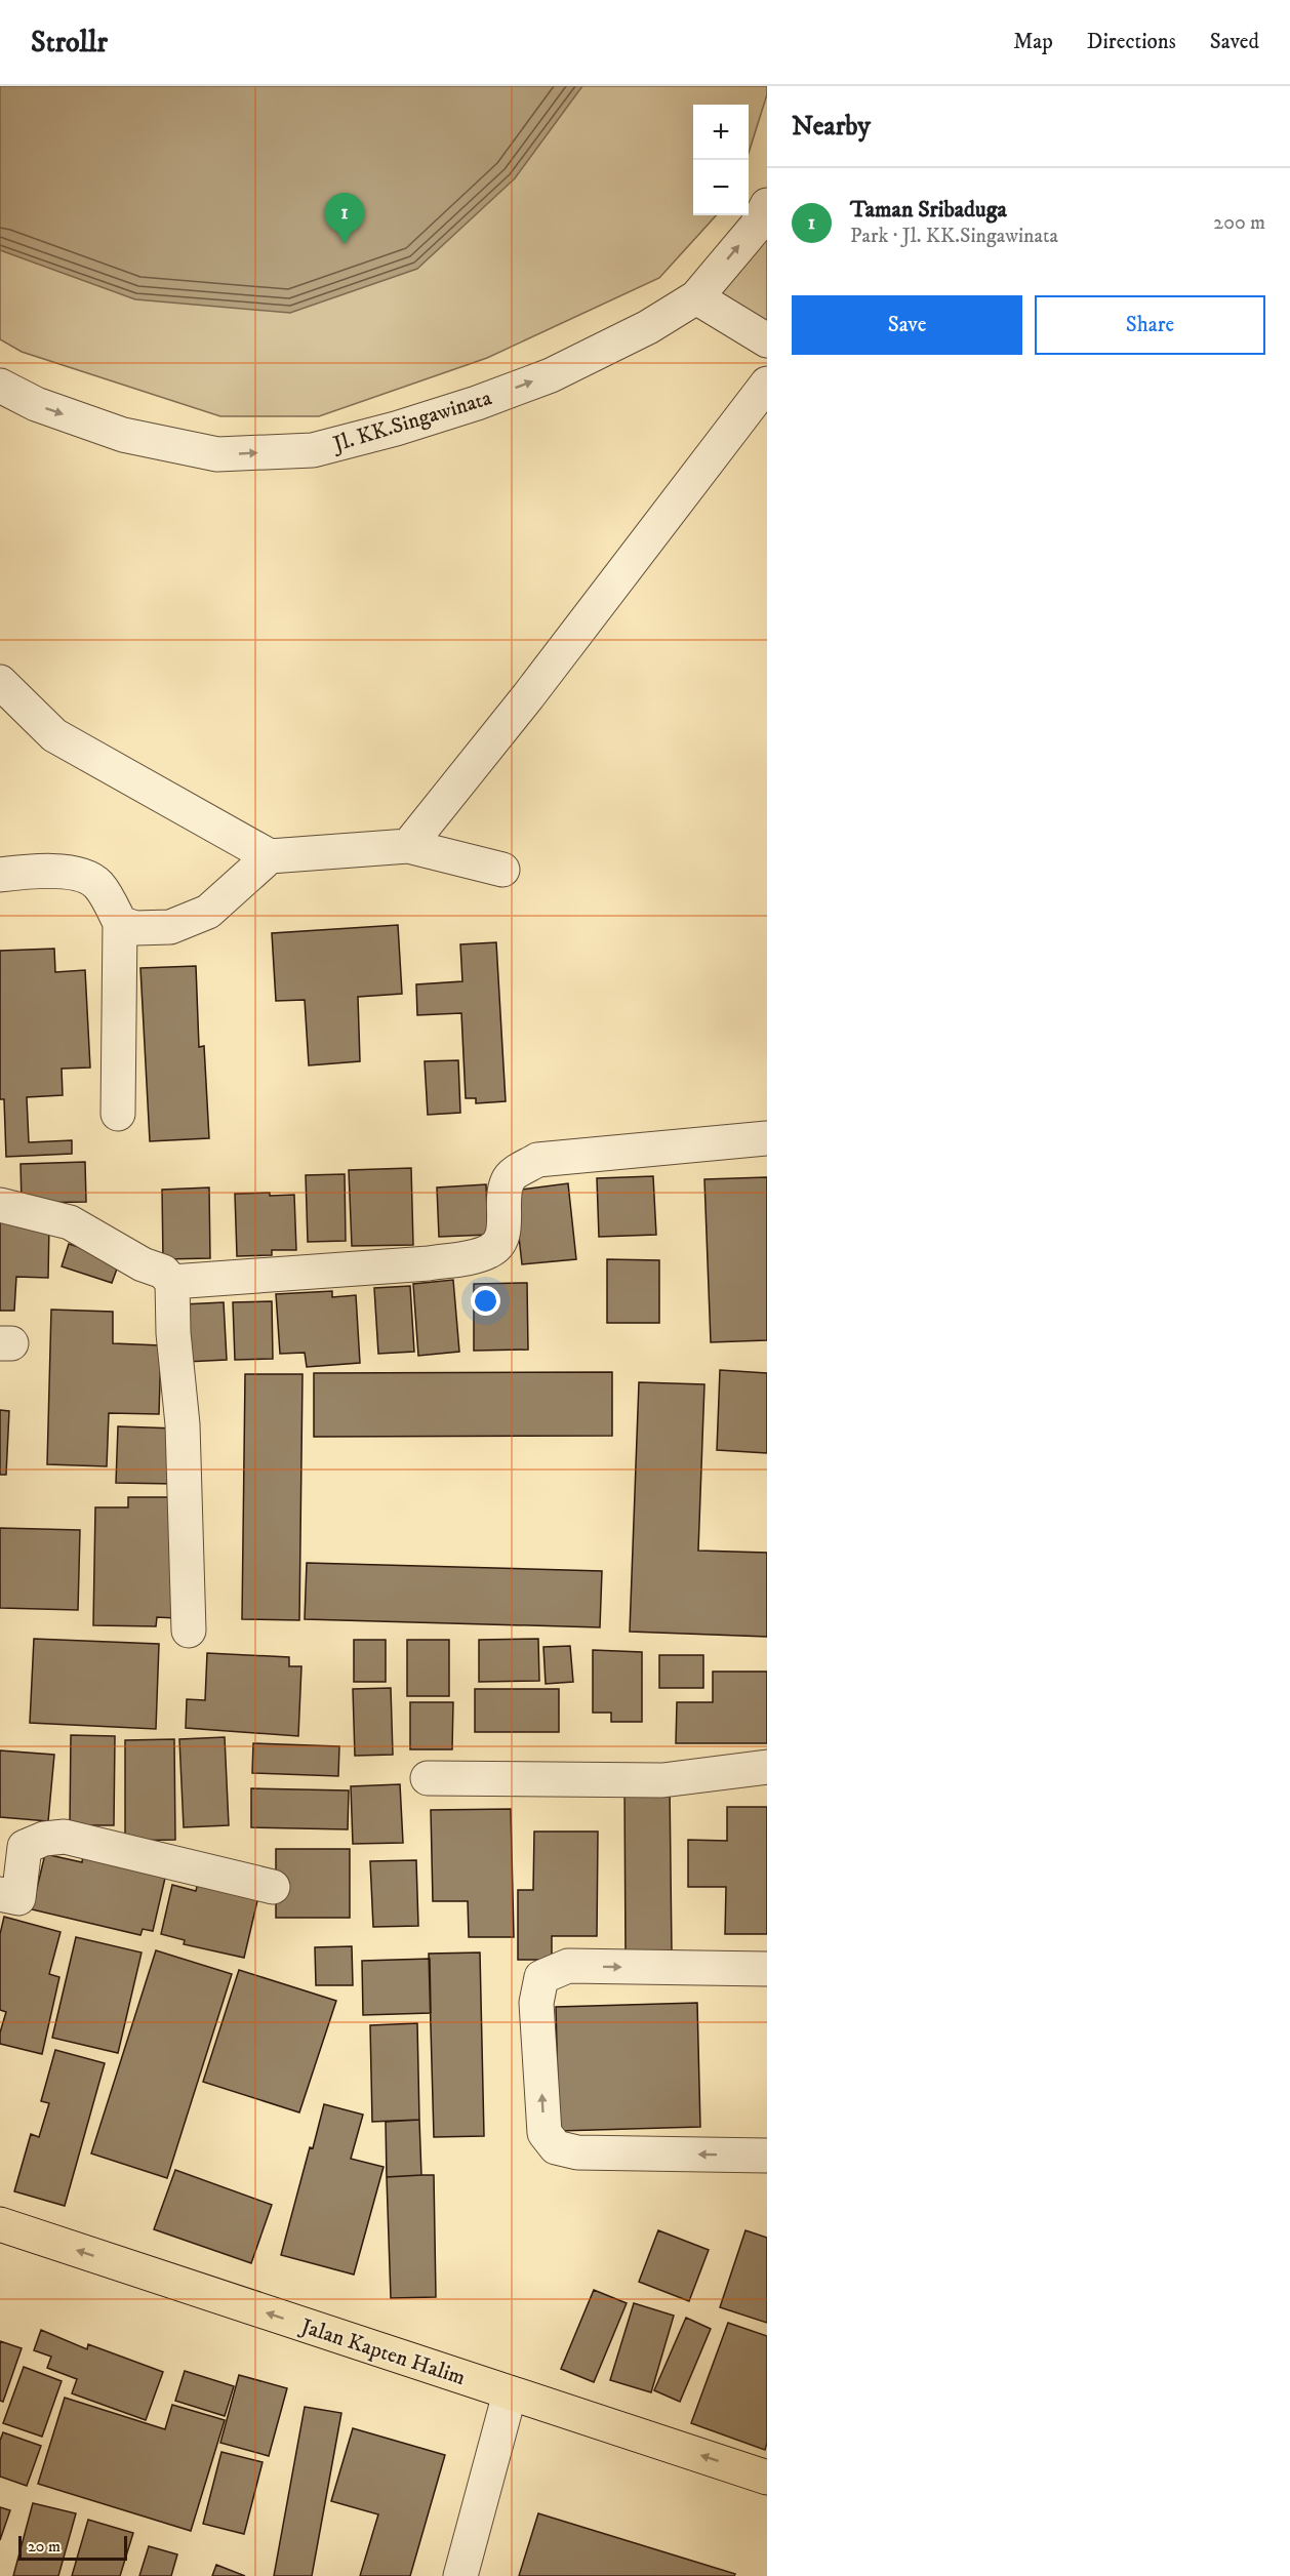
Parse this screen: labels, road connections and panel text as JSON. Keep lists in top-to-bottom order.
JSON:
{
  "streets": {
    "main road": ["Jalan Kapten Halim"],
    "street": ["Jl. KK.Singawinata"]
  },
  "one_way": ["Jl. KK.Singawinata", "Jalan Kapten Halim"],
  "scale_bar": "20 m",
  "page": {
    "header": "Strollr",
    "nav": ["Map", "Directions", "Saved"],
    "heading": "Nearby",
    "map_buttons": ["+", "−"],
    "list": [
      {
        "mark": "1",
        "name": "Taman Sribaduga",
        "note": "Park · Jl. KK.Singawinata",
        "value": "200 m"
      }
    ],
    "pins": "1",
    "buttons": ["Save", "Share"],
    "scale": "20 m"
  }
}
